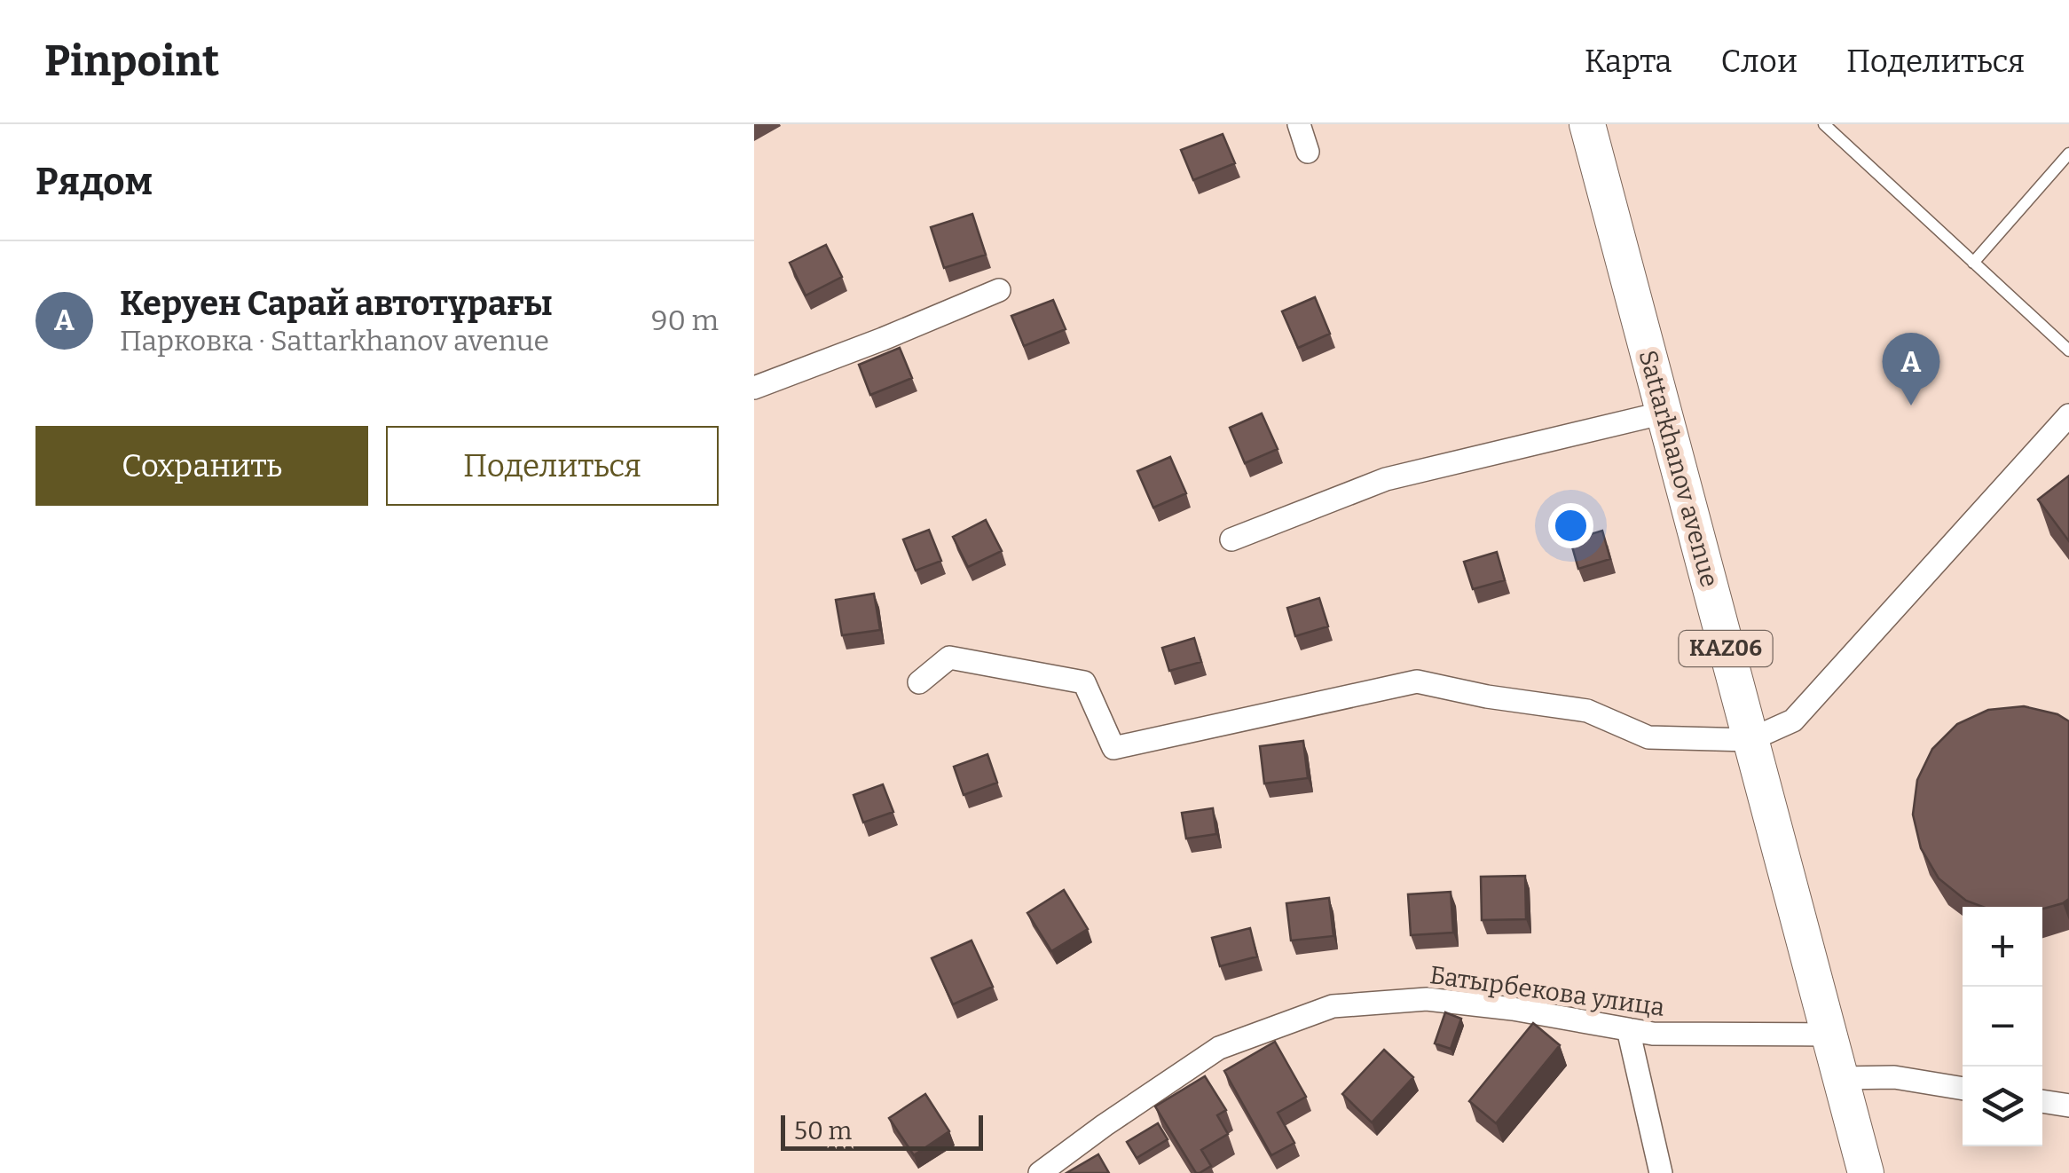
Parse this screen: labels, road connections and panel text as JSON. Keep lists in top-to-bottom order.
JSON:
{
  "streets": {
    "main road": ["Sattarkhanov avenue", "KАZ06"],
    "street": ["Батырбекова улица"]
  },
  "crossings": [
    ["Sattarkhanov avenue", "Батырбекова улица"]
  ],
  "scale_bar": "50 m",
  "page": {
    "header": "Pinpoint",
    "nav": ["Карта", "Слои", "Поделиться"],
    "heading": "Рядом",
    "list": [
      {
        "mark": "A",
        "name": "Керуен Сарай автотұрағы",
        "note": "Парковка · Sattarkhanov avenue",
        "value": "90 m"
      }
    ],
    "pins": "A",
    "buttons": ["Сохранить", "Поделиться"],
    "map_buttons": ["+", "−"],
    "scale": "50 m"
  }
}
